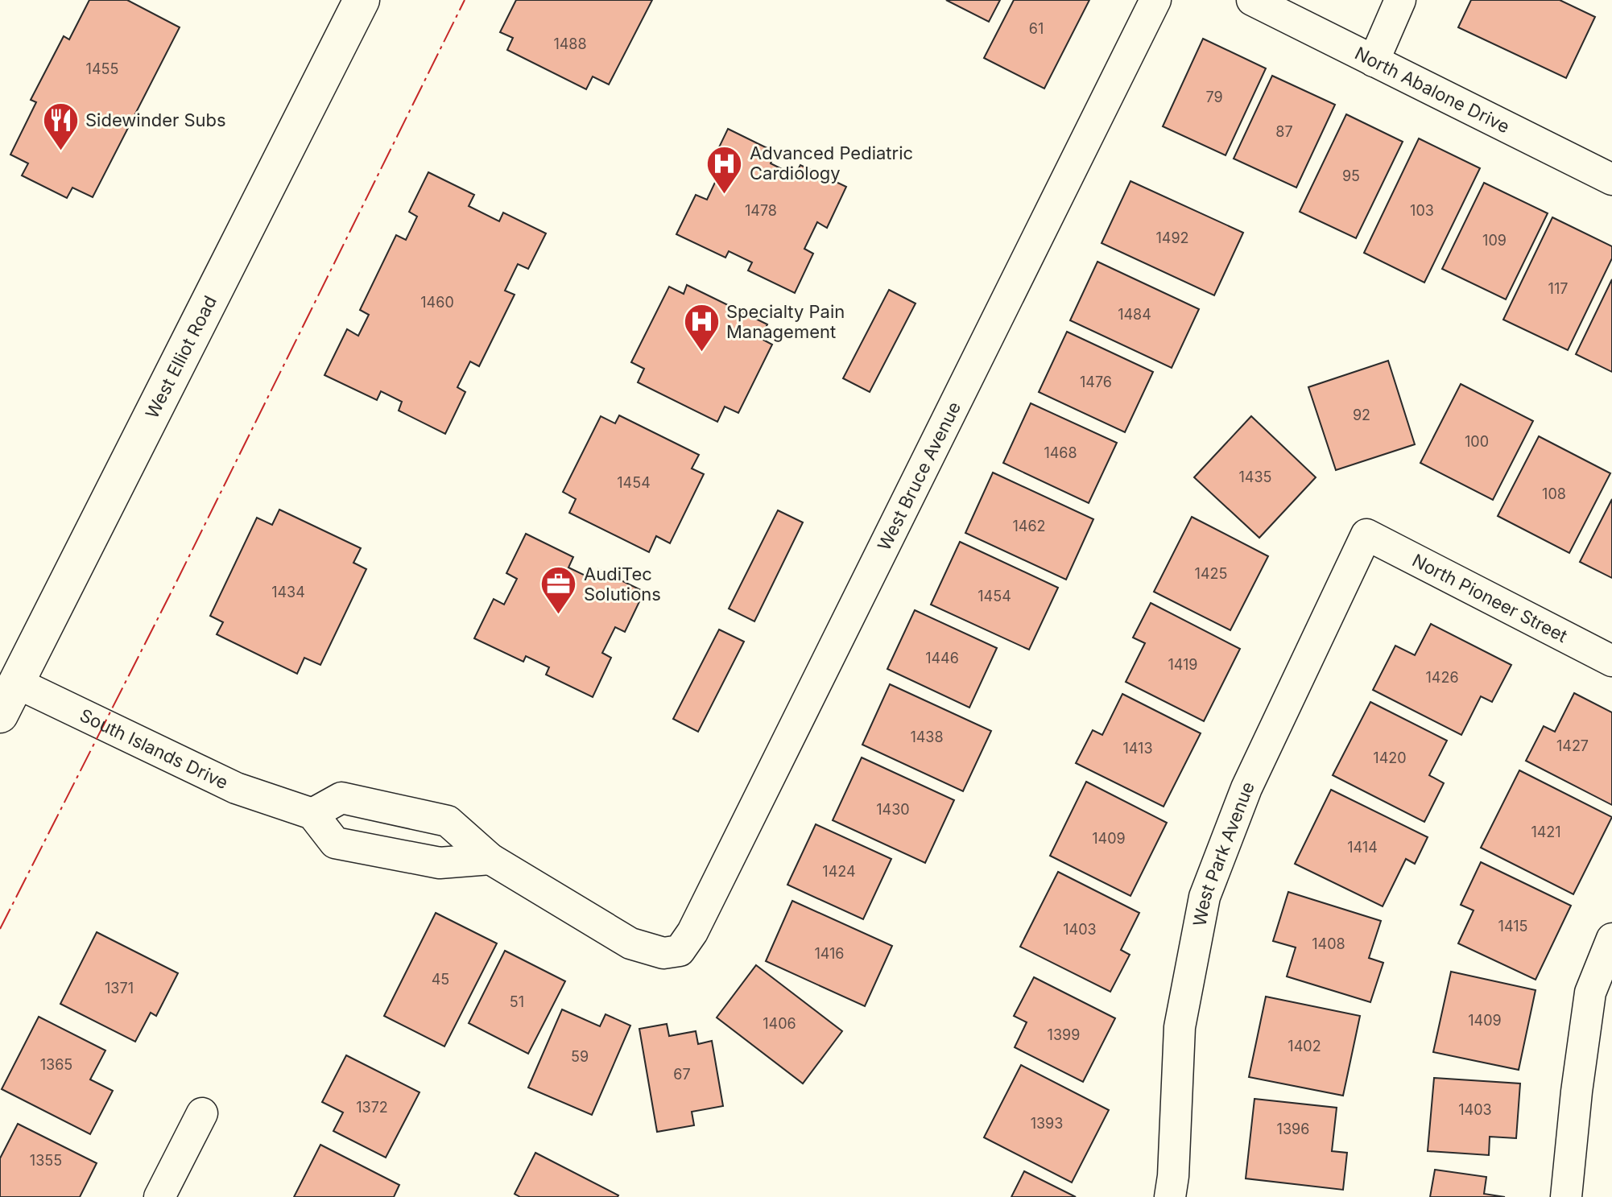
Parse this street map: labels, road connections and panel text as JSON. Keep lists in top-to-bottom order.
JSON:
{
  "streets": {
    "main road": ["West Elliot Road"],
    "street": [
      "North Abalone Drive",
      "West Bruce Avenue",
      "North Pioneer Street",
      "South Islands Drive",
      "West Park Avenue"
    ]
  },
  "crossings": [
    ["West Elliot Road", "South Islands Drive"],
    ["North Pioneer Street", "West Park Avenue"]
  ],
  "places": {
    "restaurant": ["Sidewinder Subs"],
    "hospital": ["Advanced Pediatric Cardiology", "Specialty Pain Management"],
    "office": ["AudiTec Solutions"]
  },
  "house_numbers": [
    "61",
    "1488",
    "1455",
    "79",
    "87",
    "95",
    "1478",
    "103",
    "1492",
    "109",
    "117",
    "1460",
    "1484",
    "1476",
    "92",
    "100",
    "1468",
    "1435",
    "1454",
    "108",
    "1462",
    "1425",
    "1434",
    "1454",
    "1446",
    "1419",
    "1426",
    "1438",
    "1427",
    "1413",
    "1420",
    "1430",
    "1421",
    "1409",
    "1414",
    "1424",
    "1415",
    "1403",
    "1408",
    "1416",
    "45",
    "1371",
    "51",
    "1409",
    "1406",
    "1399",
    "1402",
    "59",
    "1365",
    "67",
    "1372",
    "1403",
    "1393",
    "1396",
    "1355"
  ]
}
